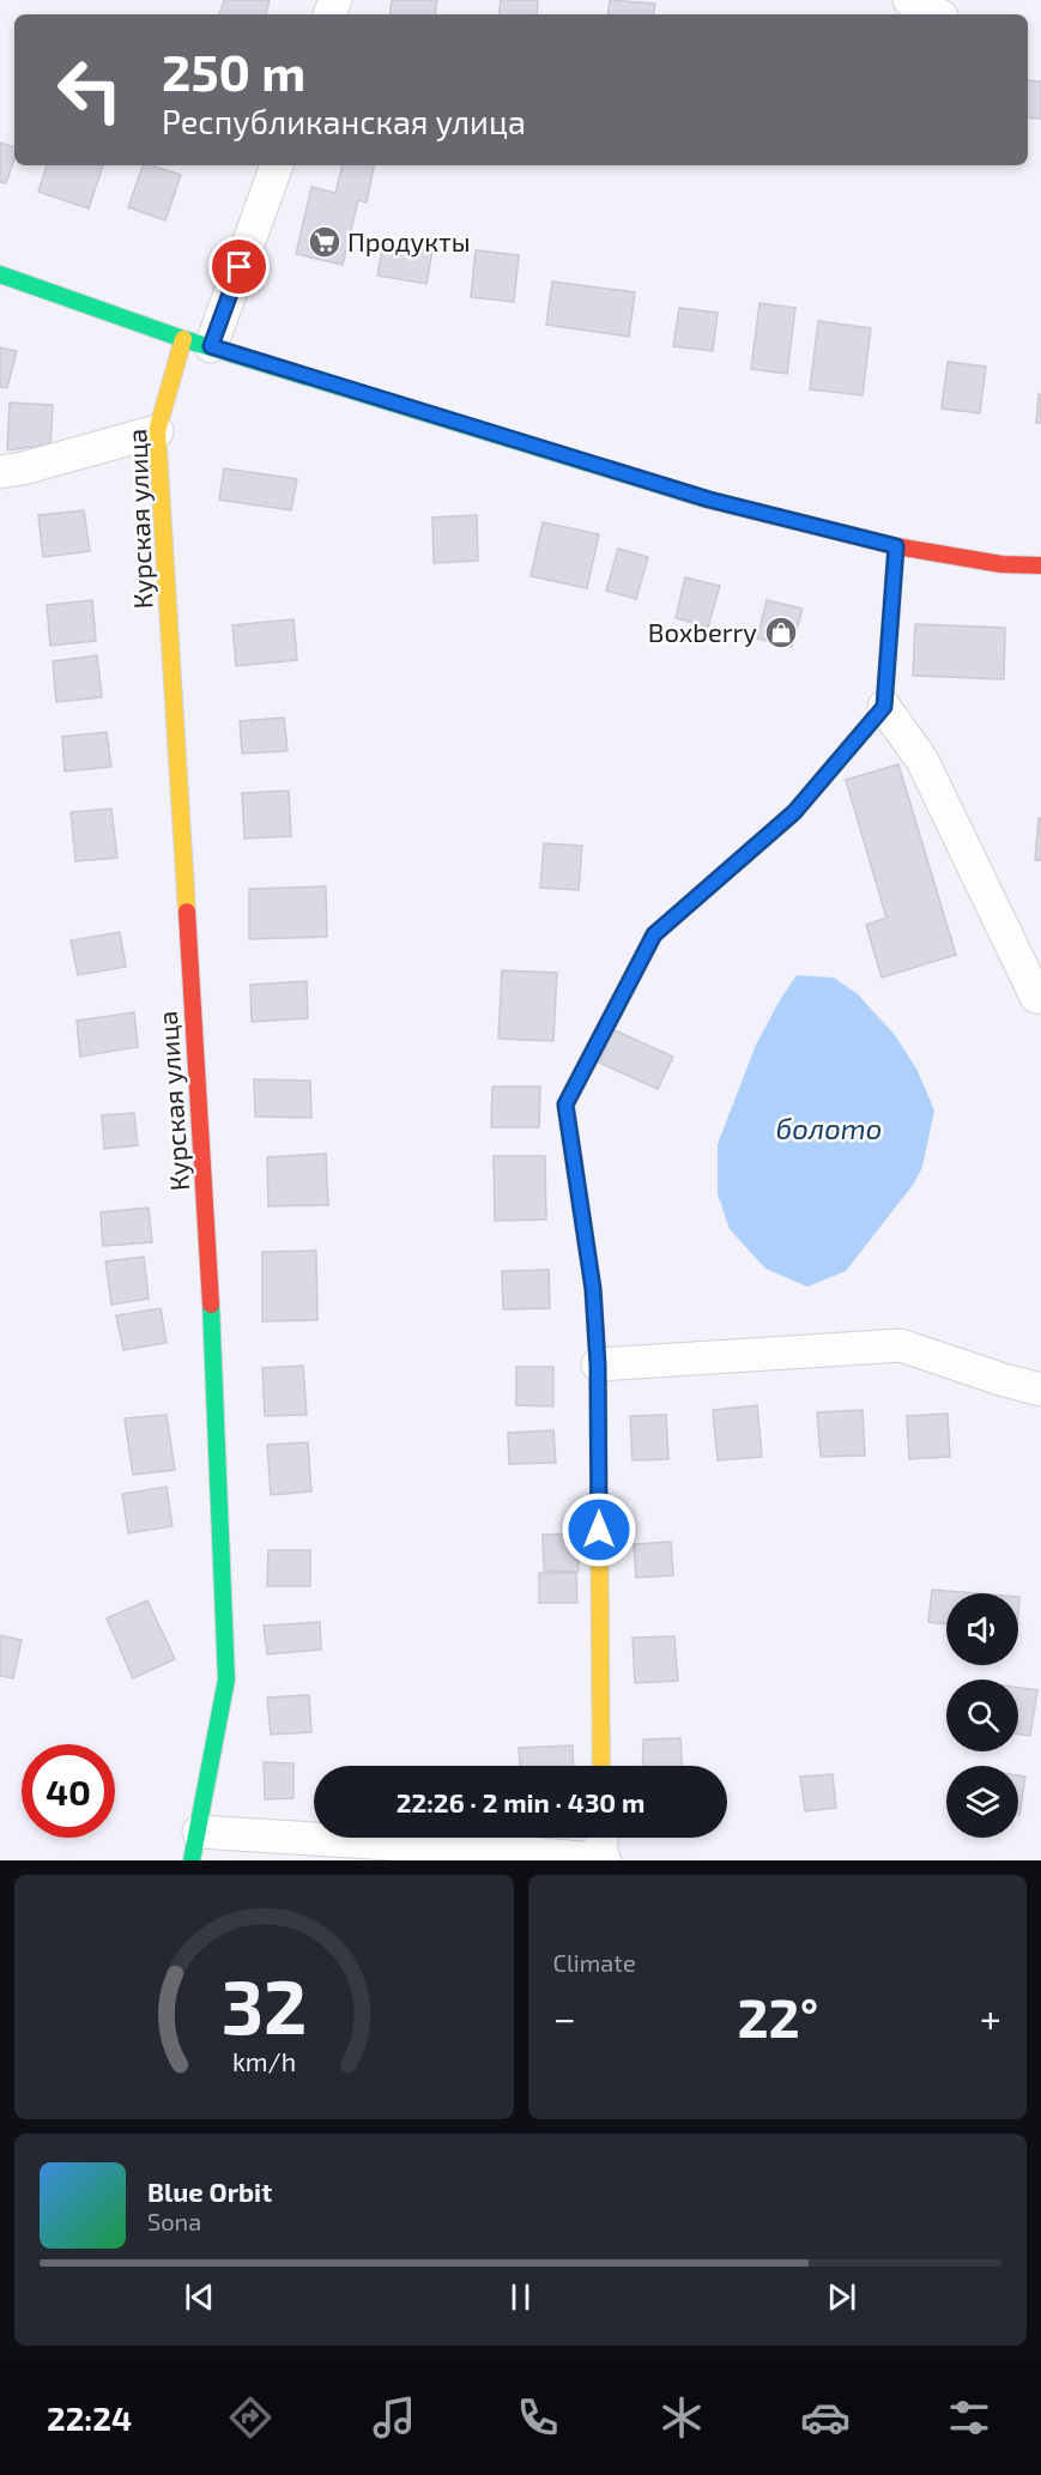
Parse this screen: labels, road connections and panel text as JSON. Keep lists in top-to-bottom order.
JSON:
{
  "streets": {
    "street": ["Курская улица"]
  },
  "water": ["болото"],
  "places": {
    "supermarket": ["Продукты"],
    "shop": ["Boxberry"]
  },
  "page": {
    "turn": ["250 m", "Республиканская улица"],
    "limit": "40",
    "trip": "22:26 · 2 min · 430 m",
    "tile": "Climate",
    "heat": ["−", "22°", "+"],
    "song": ["Blue Orbit", "Sona"],
    "tabs": "22:24",
    "gauge": ["32", "km/h"]
  }
}
